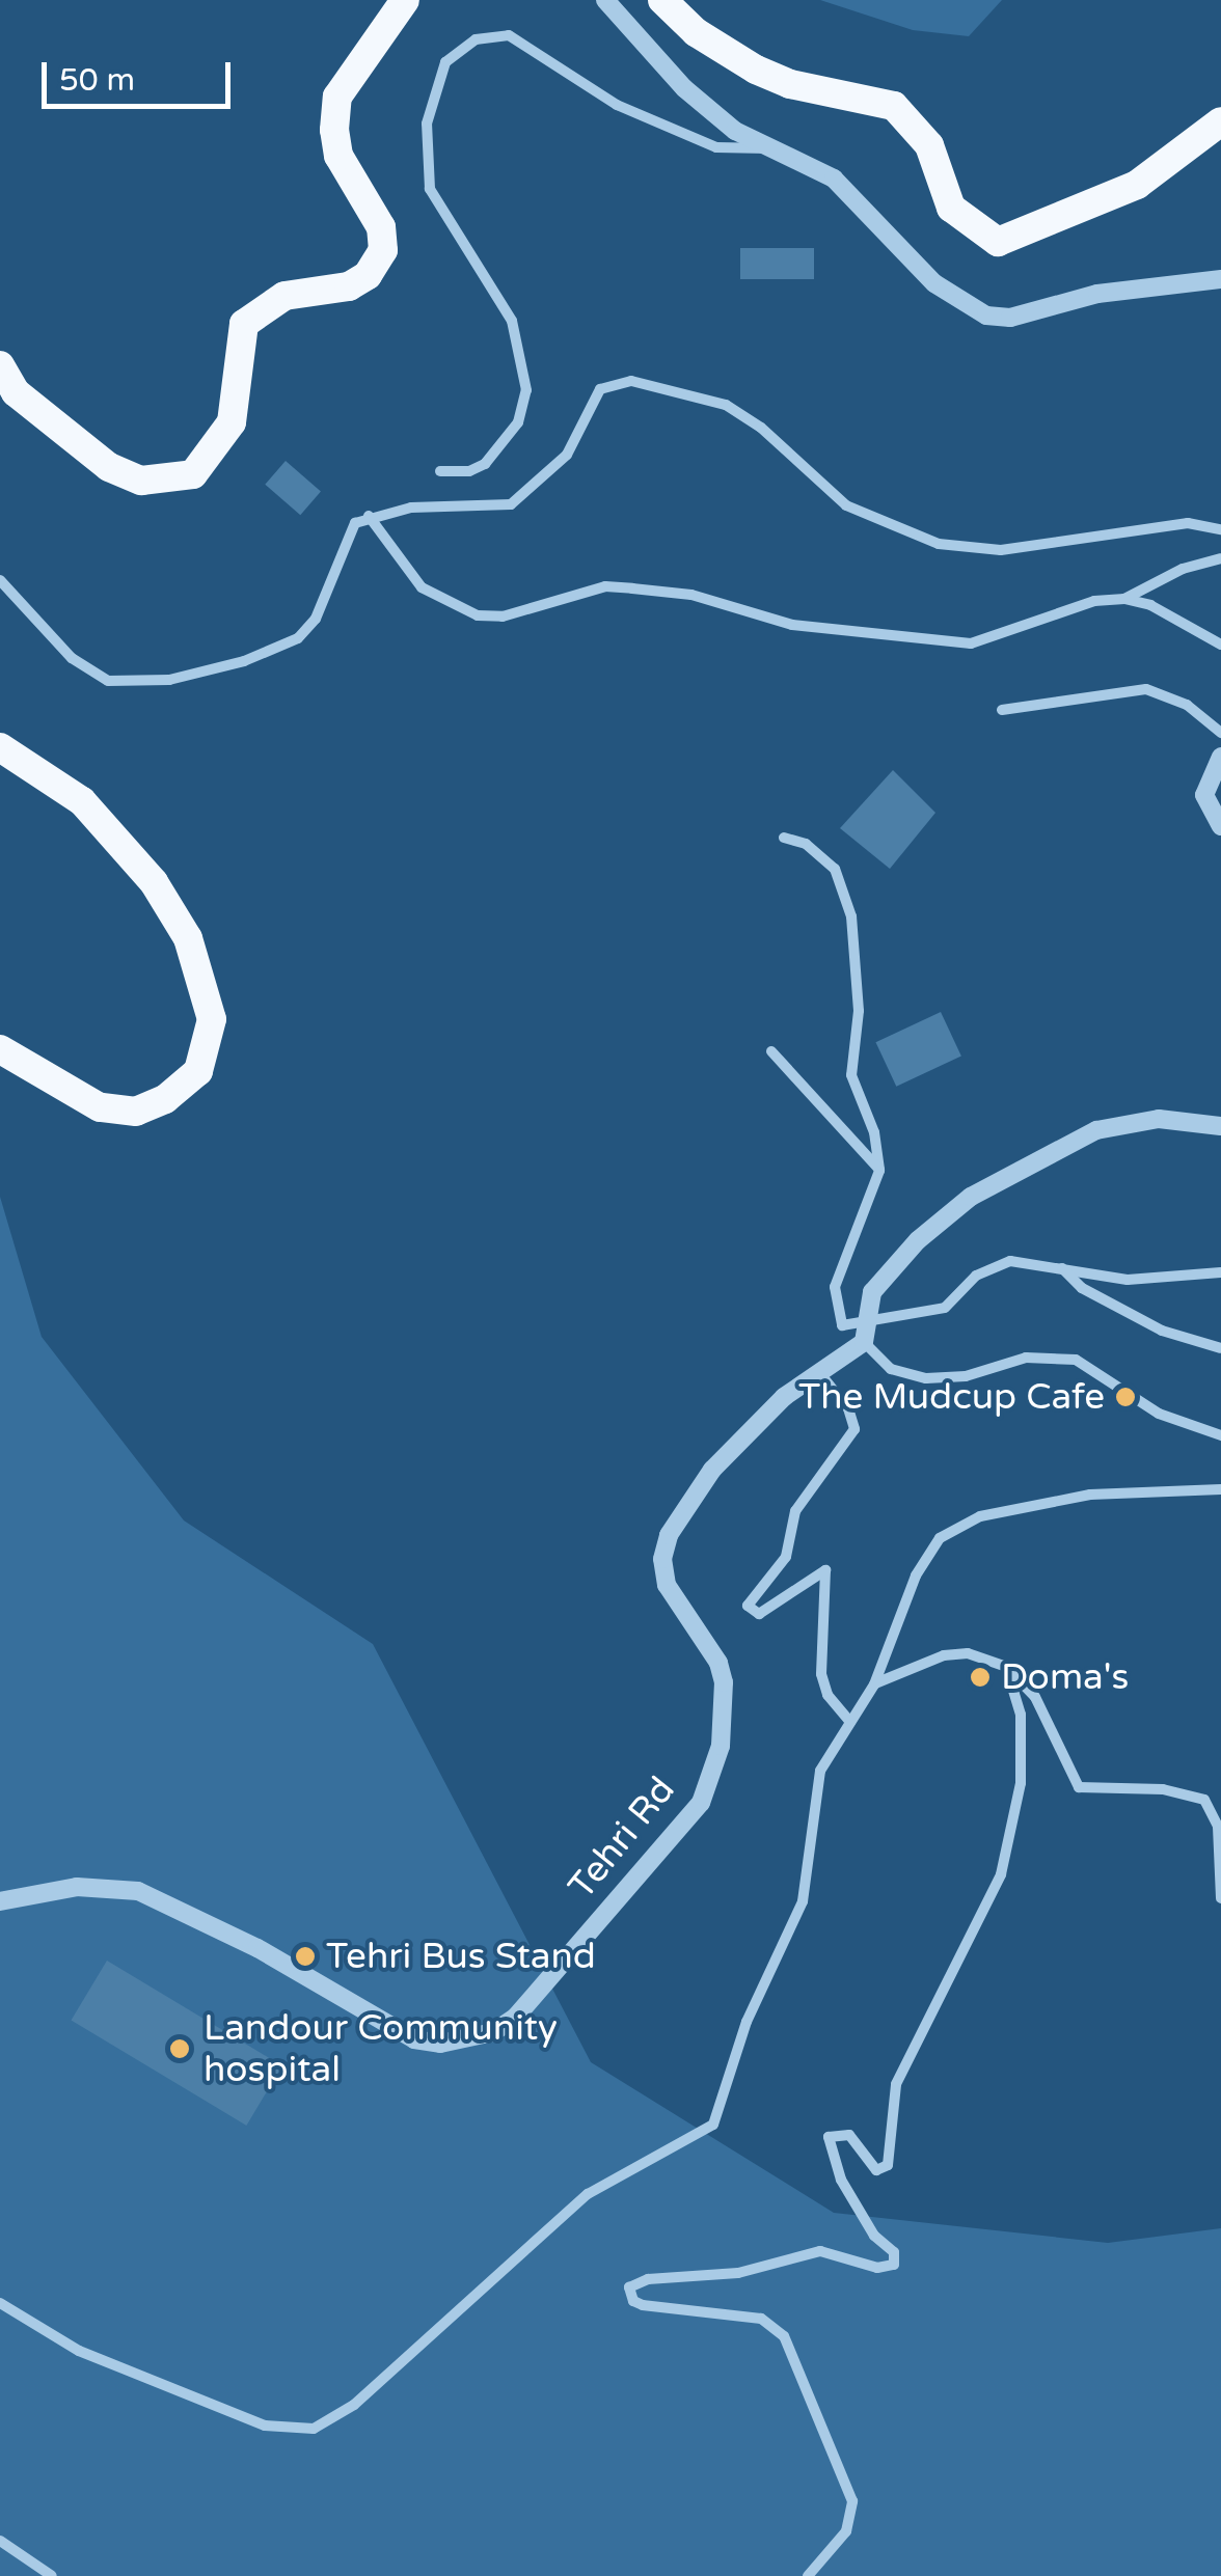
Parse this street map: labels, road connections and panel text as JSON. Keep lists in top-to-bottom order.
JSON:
{
  "streets": {
    "street": ["Tehri Rd"]
  },
  "places": [
    "The Mudcup Cafe",
    "Doma's",
    "Tehri Bus Stand",
    "Landour Community hospital"
  ],
  "scale_bar": "50 m"
}
